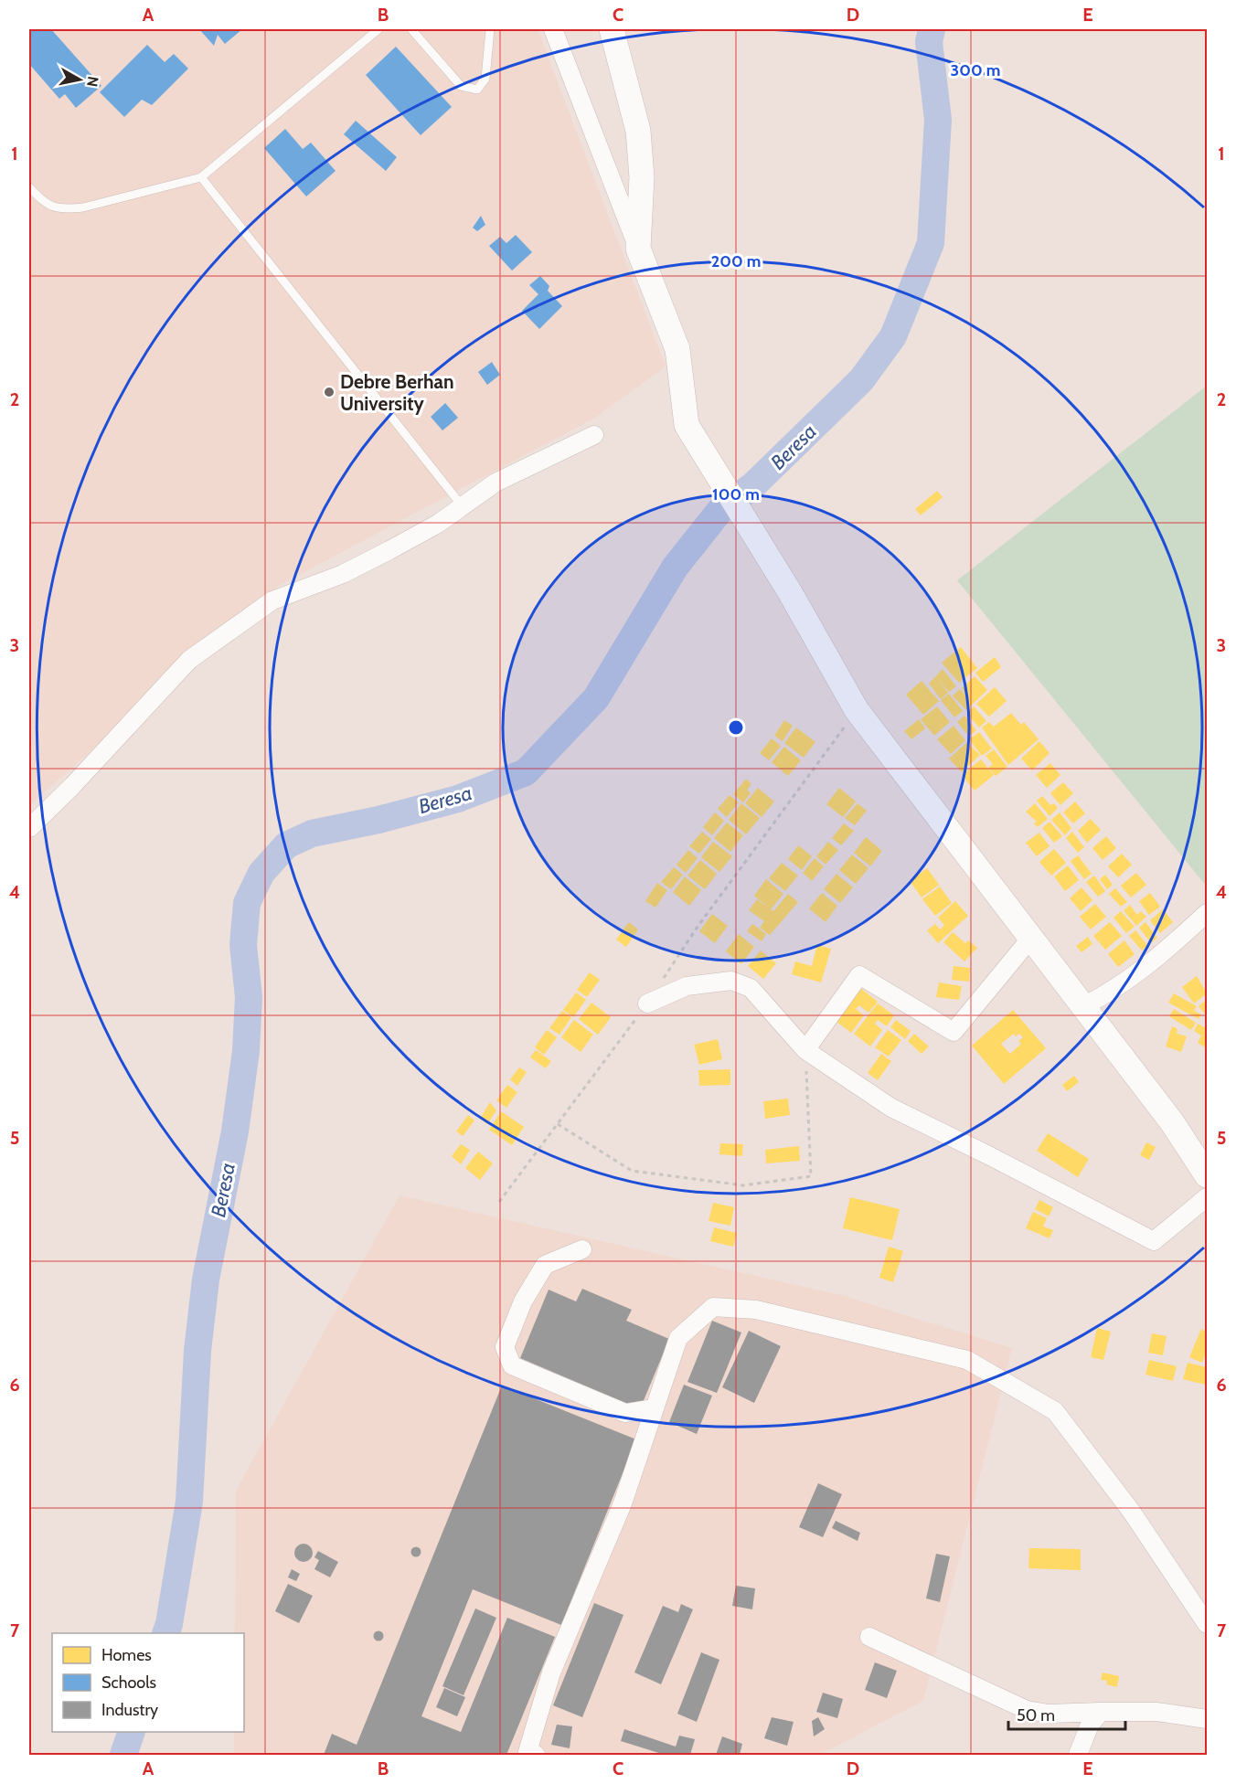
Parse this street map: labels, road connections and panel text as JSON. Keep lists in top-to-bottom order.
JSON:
{
  "water": ["Beresa"],
  "places": ["Debre Berhan University"],
  "legend": ["Homes", "Schools", "Industry"],
  "scale_bar": "50 m",
  "north": "right",
  "grid": {
    "columns": [
      "A",
      "B",
      "C",
      "D",
      "E"
    ],
    "rows": [
      "1",
      "2",
      "3",
      "4",
      "5",
      "6",
      "7"
    ]
  },
  "rings": ["300 m", "200 m", "100 m"]
}
